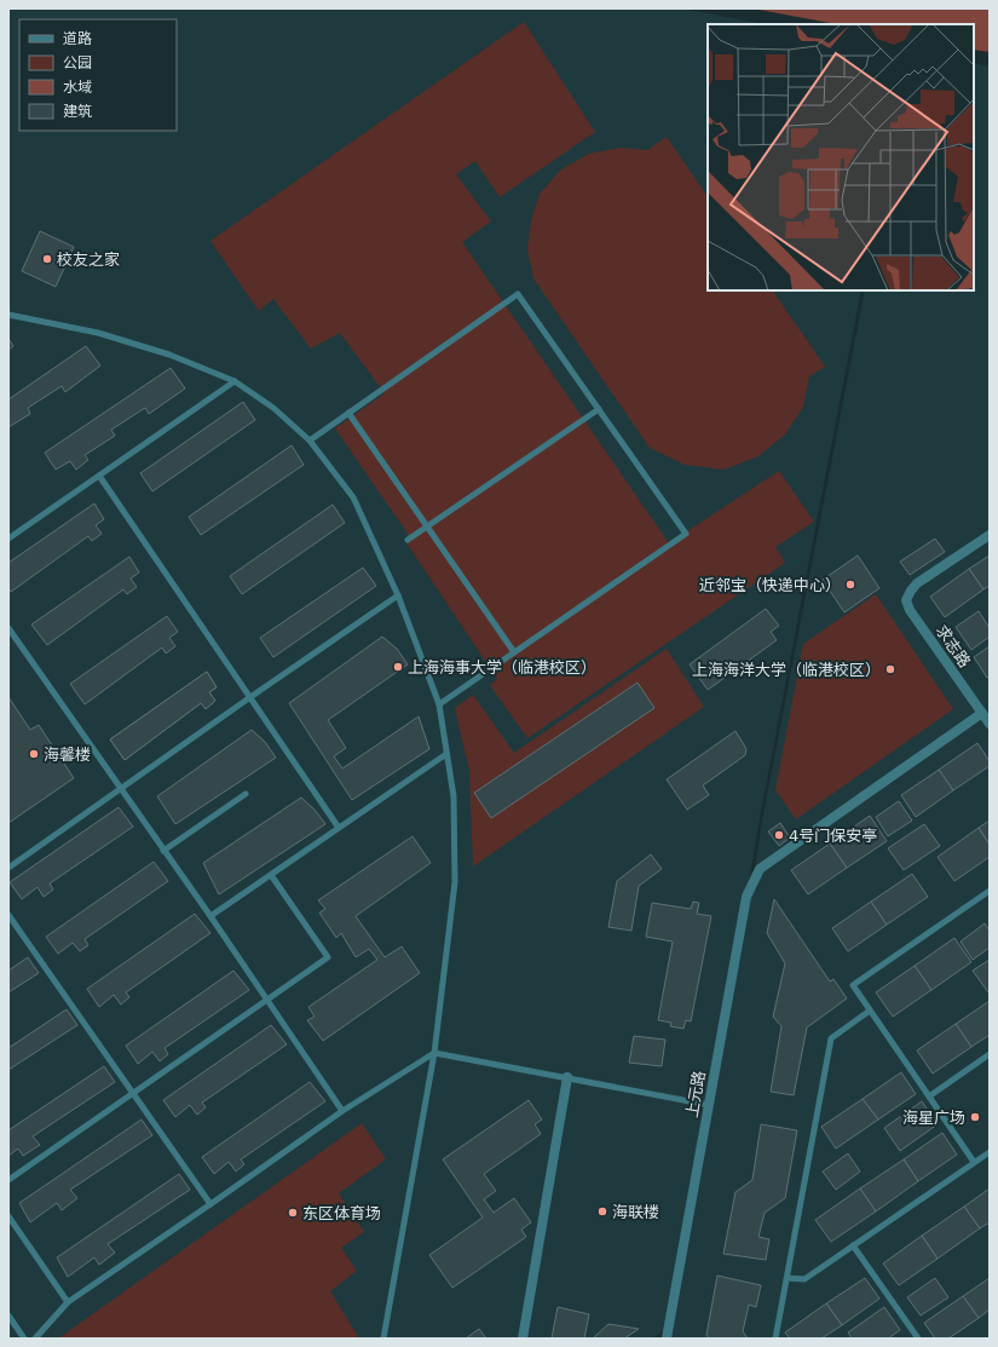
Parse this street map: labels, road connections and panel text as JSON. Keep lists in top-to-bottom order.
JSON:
{
  "streets": {
    "street": ["求志路", "上元路"]
  },
  "crossings": [
    ["求志路", "上元路"]
  ],
  "places": [
    "校友之家",
    "近邻宝（快递中心）",
    "上海海事大学（临港校区）",
    "上海海洋大学（临港校区）",
    "海馨楼",
    "4号门保安亭",
    "海星广场",
    "海联楼",
    "东区体育场"
  ],
  "legend": [
    "道路",
    "公园",
    "水域",
    "建筑"
  ]
}
